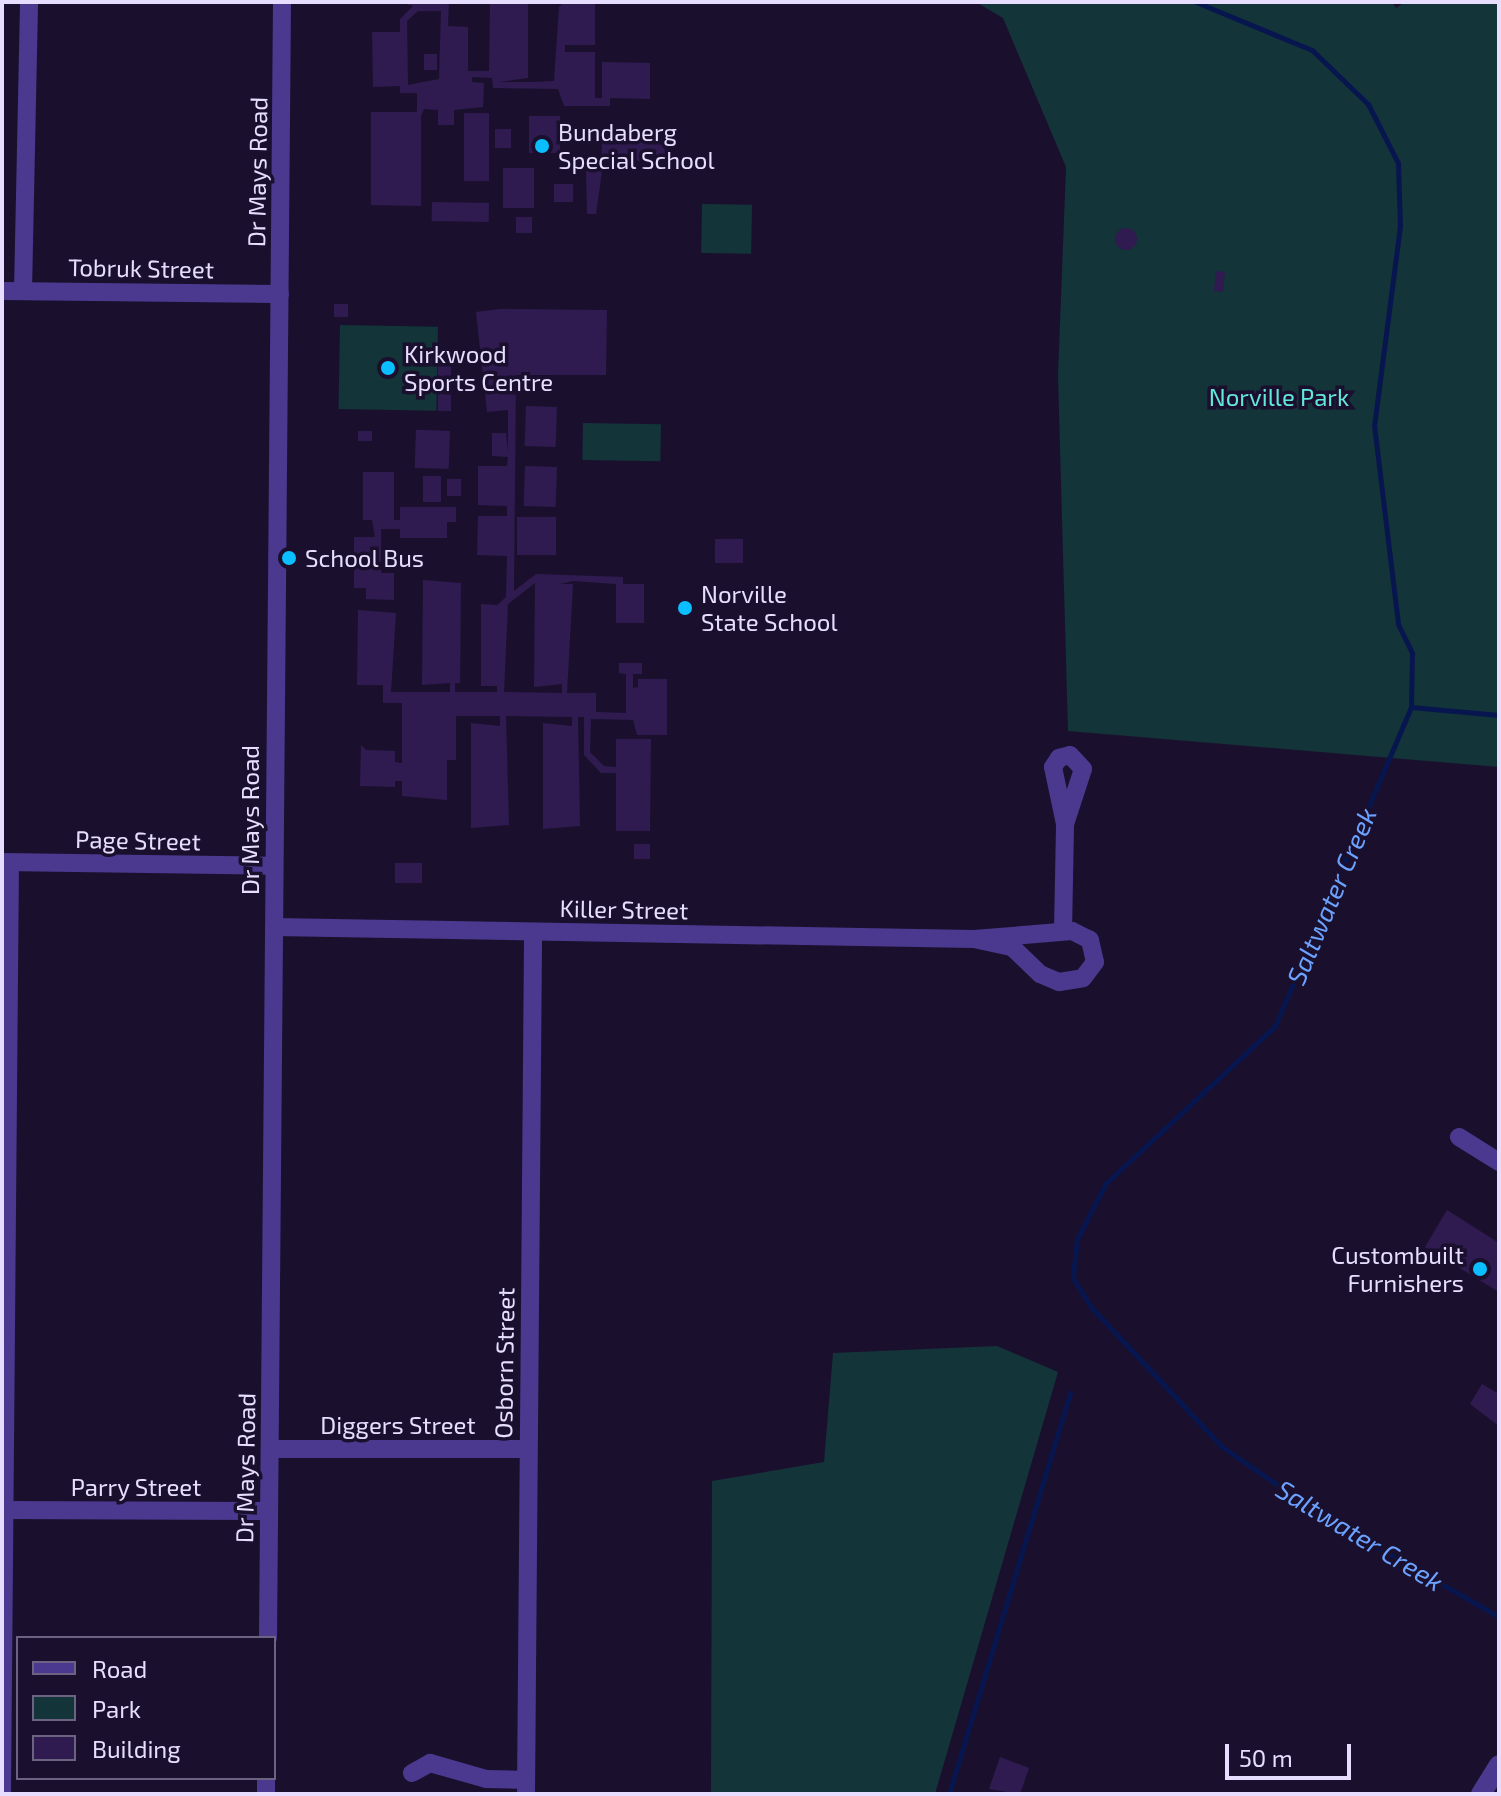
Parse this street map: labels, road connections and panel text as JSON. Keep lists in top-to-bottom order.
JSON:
{
  "streets": {
    "street": [
      "Dr Mays Road",
      "Tobruk Street",
      "Page Street",
      "Killer Street",
      "Osborn Street",
      "Diggers Street",
      "Parry Street"
    ]
  },
  "crossings": [
    ["Dr Mays Road", "Tobruk Street"],
    ["Dr Mays Road", "Page Street"],
    ["Dr Mays Road", "Killer Street"],
    ["Dr Mays Road", "Diggers Street"],
    ["Dr Mays Road", "Parry Street"],
    ["Killer Street", "Osborn Street"],
    ["Osborn Street", "Diggers Street"]
  ],
  "water": ["Saltwater Creek"],
  "parks": ["Norville Park"],
  "places": [
    "Bundaberg Special School",
    "Kirkwood Sports Centre",
    "School Bus",
    "Norville State School",
    "Custombuilt Furnishers"
  ],
  "legend": ["Road", "Park", "Building"],
  "scale_bar": "50 m"
}
